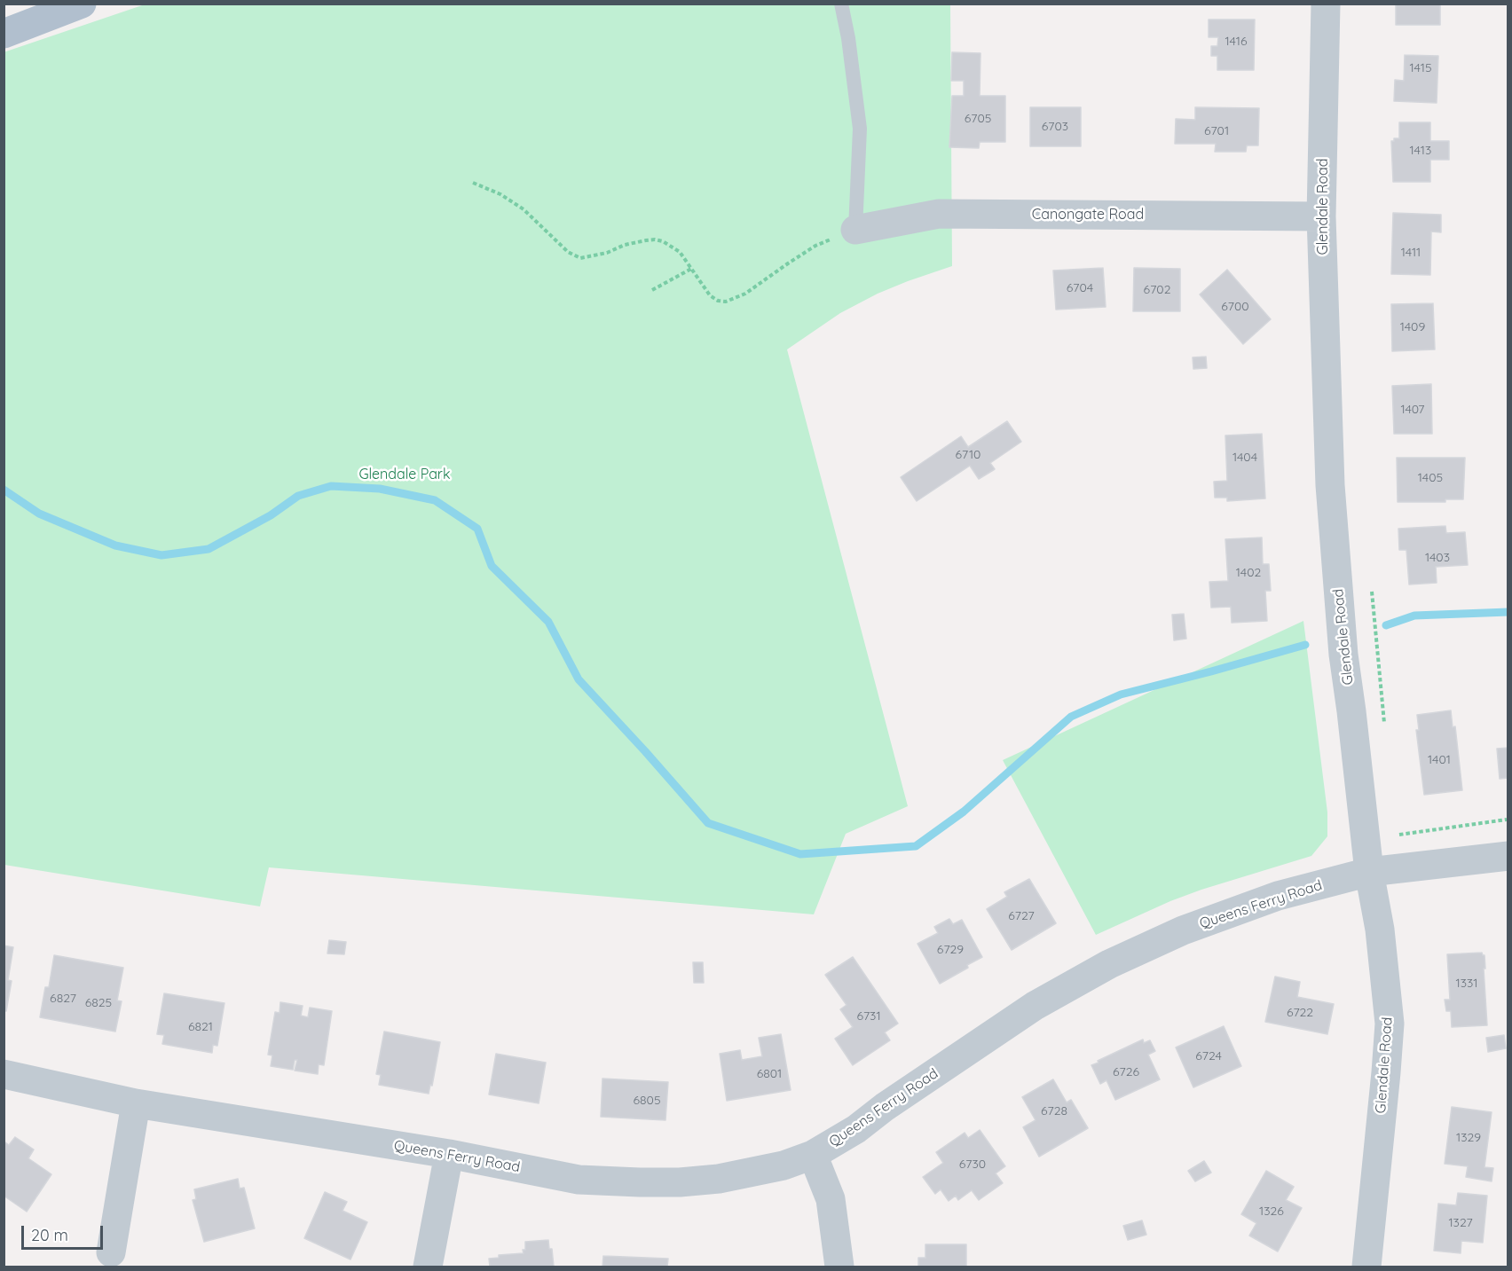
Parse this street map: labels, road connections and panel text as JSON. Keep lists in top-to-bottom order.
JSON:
{
  "streets": {
    "street": ["Glendale Road", "Canongate Road", "Queens Ferry Road"]
  },
  "crossings": [
    ["Glendale Road", "Canongate Road"],
    ["Glendale Road", "Queens Ferry Road"]
  ],
  "parks": ["Glendale Park"],
  "house_numbers": [
    "1416",
    "1415",
    "6705",
    "6703",
    "6701",
    "1413",
    "1411",
    "6704",
    "6702",
    "6700",
    "1409",
    "1407",
    "6710",
    "1404",
    "1405",
    "1403",
    "1402",
    "1401",
    "6727",
    "6729",
    "1331",
    "6827",
    "6825",
    "6722",
    "6731",
    "6821",
    "6724",
    "6726",
    "6801",
    "6805",
    "6728",
    "1329",
    "6730",
    "1326",
    "1327"
  ],
  "scale_bar": "20 m"
}
